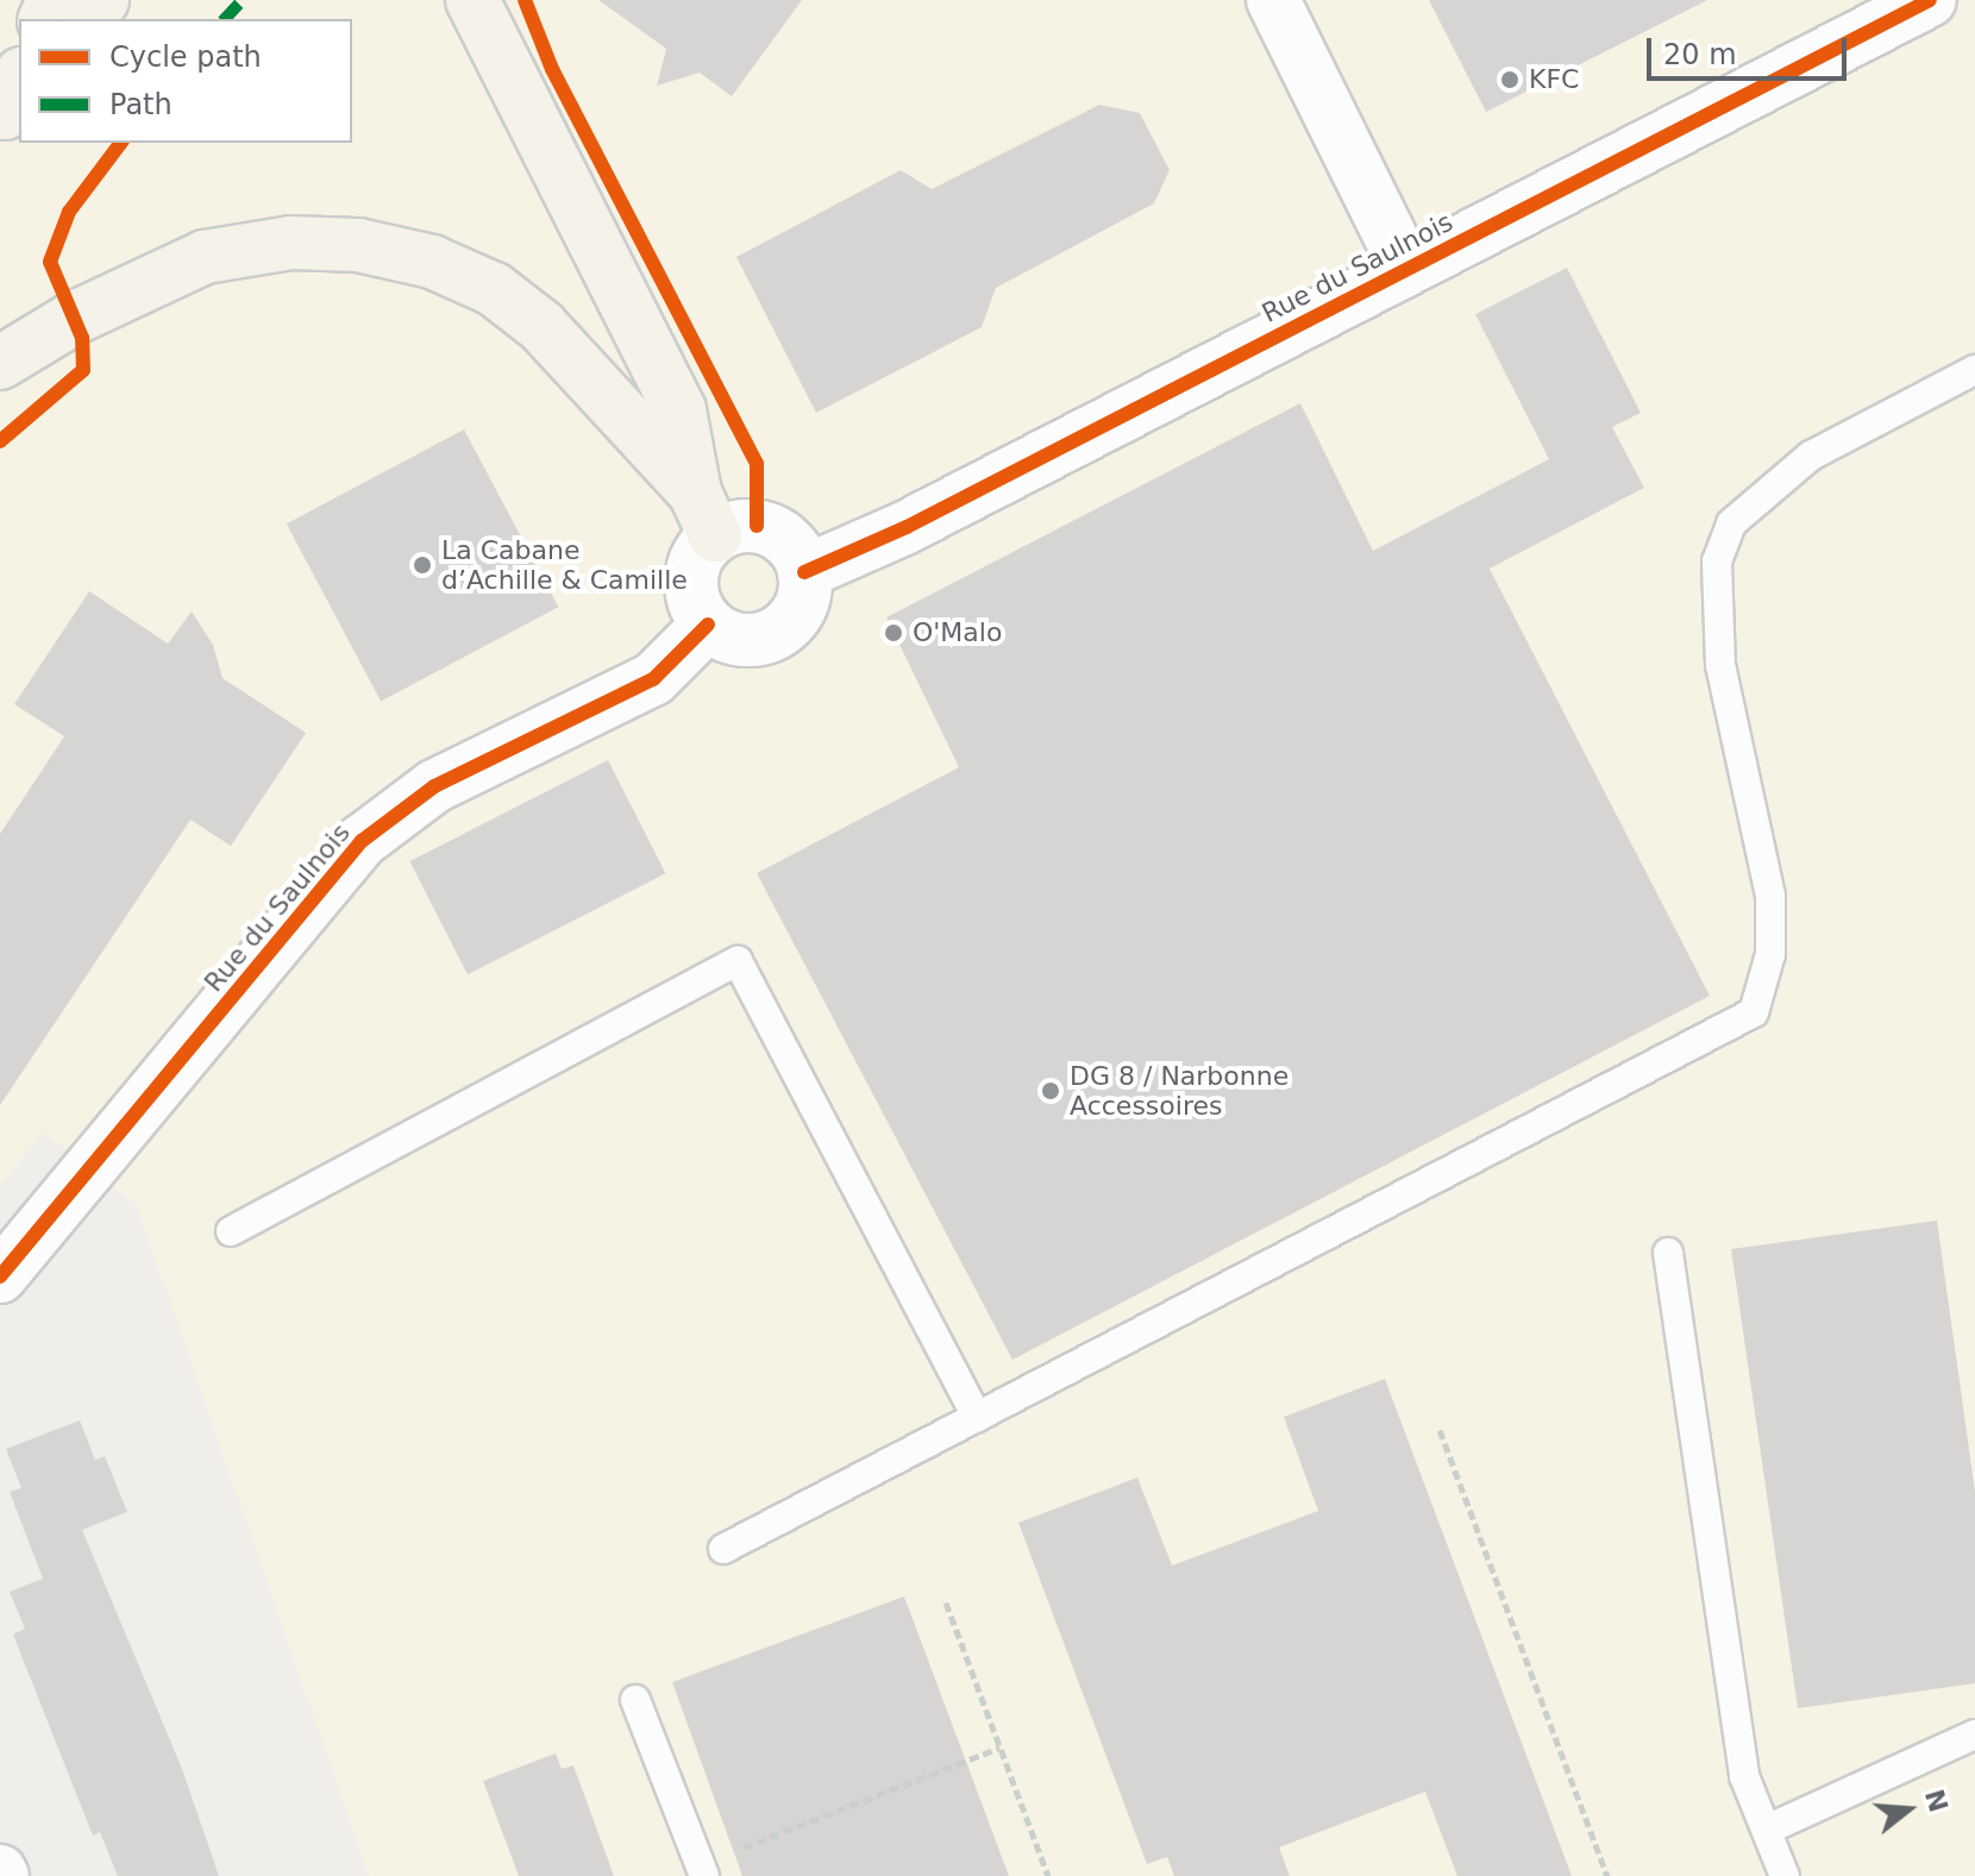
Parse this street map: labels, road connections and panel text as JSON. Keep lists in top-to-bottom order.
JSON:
{
  "streets": {
    "street": ["Rue du Saulnois"]
  },
  "places": [
    "KFC",
    "La Cabane d’Achille & Camille",
    "O'Malo",
    "DG 8 / Narbonne Accessoires"
  ],
  "legend": ["Cycle path", "Path"],
  "scale_bar": "20 m",
  "north": "right"
}
